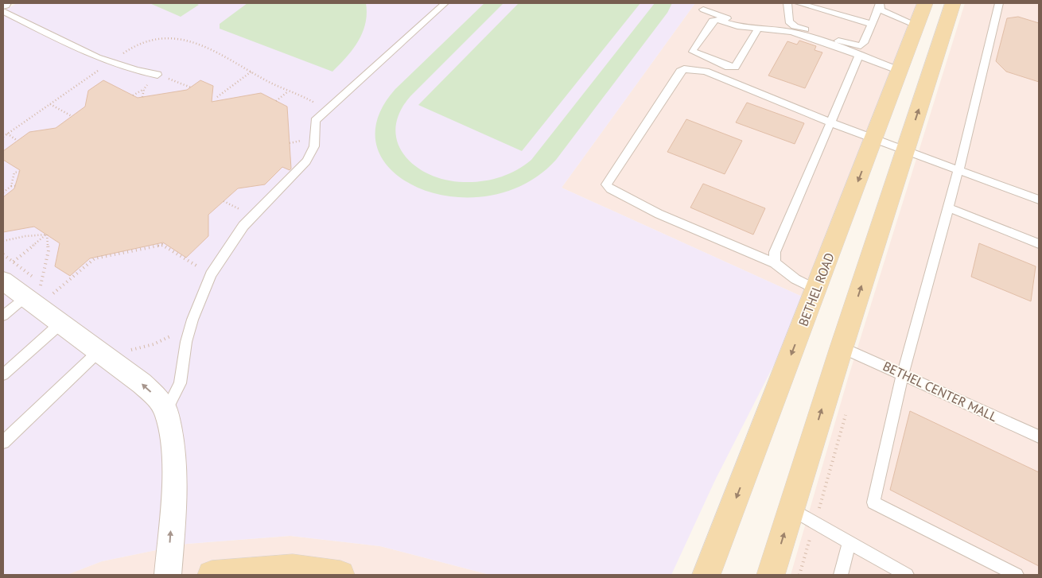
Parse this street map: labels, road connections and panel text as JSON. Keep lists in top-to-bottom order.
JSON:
{
  "streets": {
    "main road": ["BETHEL ROAD"],
    "lane": ["BETHEL CENTER MALL"]
  }
}
